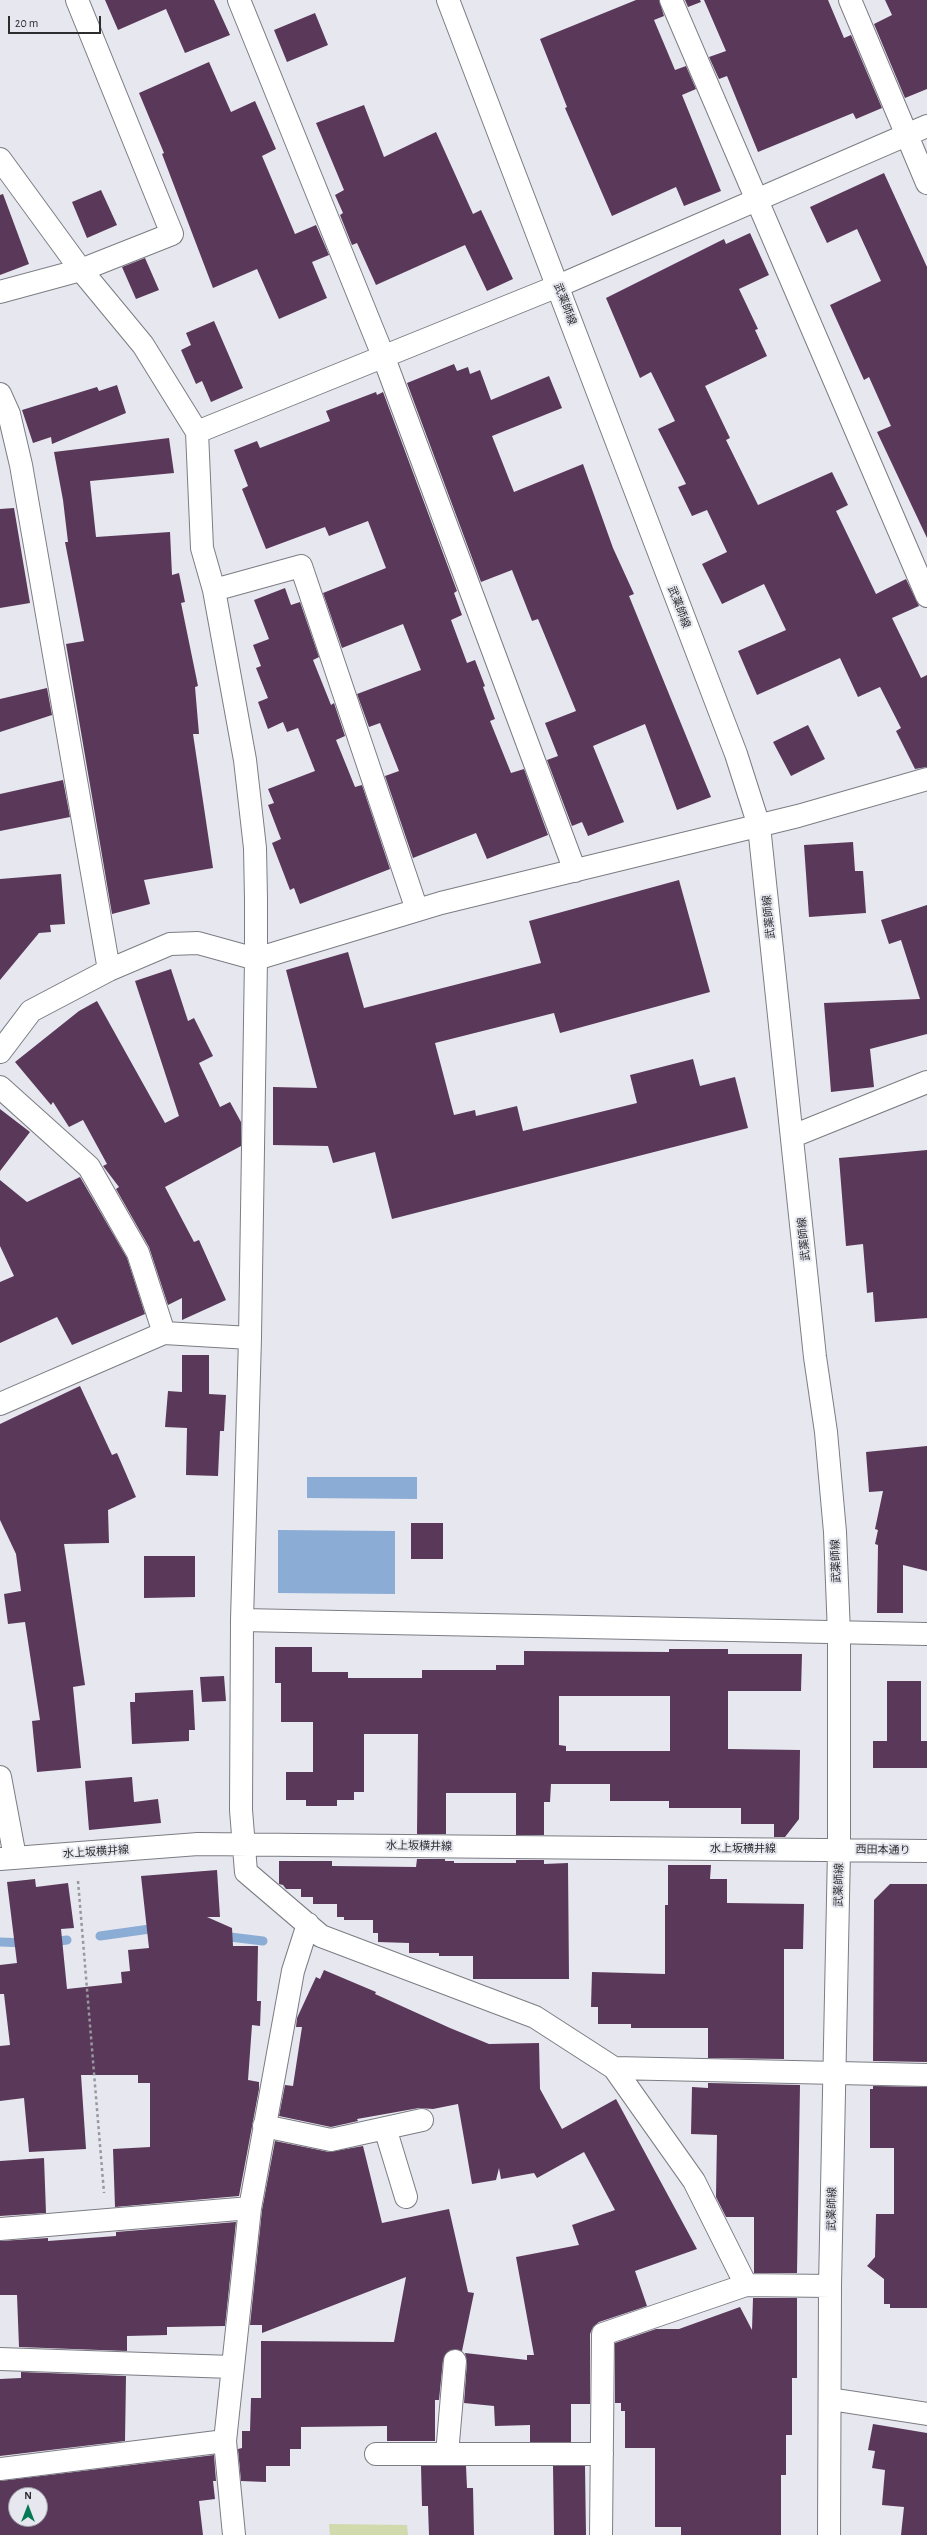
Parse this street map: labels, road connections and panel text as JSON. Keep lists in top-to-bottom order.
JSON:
{
  "streets": {
    "street": ["武薬師線", "水上坂横井線", "西田本通り"]
  },
  "crossings": [
    ["武薬師線", "水上坂横井線"],
    ["武薬師線", "西田本通り"],
    ["水上坂横井線", "西田本通り"]
  ],
  "scale_bar": "20 m",
  "north": "top"
}
